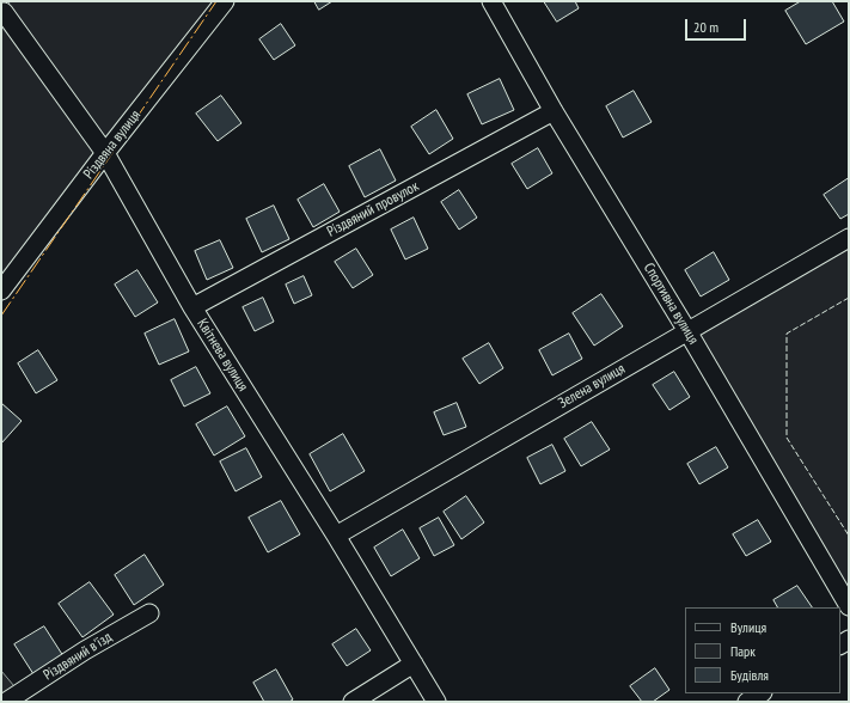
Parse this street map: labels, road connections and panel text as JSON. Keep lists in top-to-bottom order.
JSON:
{
  "streets": {
    "street": [
      "Різдвяна вулиця",
      "Різдвяний провулок",
      "Спортивна вулиця",
      "Квітнева вулиця",
      "Зелена вулиця",
      "Різдвяний в'їзд"
    ]
  },
  "crossings": [
    ["Різдвяна вулиця", "Квітнева вулиця"],
    ["Різдвяний провулок", "Спортивна вулиця"],
    ["Різдвяний провулок", "Квітнева вулиця"],
    ["Спортивна вулиця", "Зелена вулиця"],
    ["Квітнева вулиця", "Зелена вулиця"]
  ],
  "legend": ["Вулиця", "Парк", "Будівля"],
  "scale_bar": "20 m"
}
